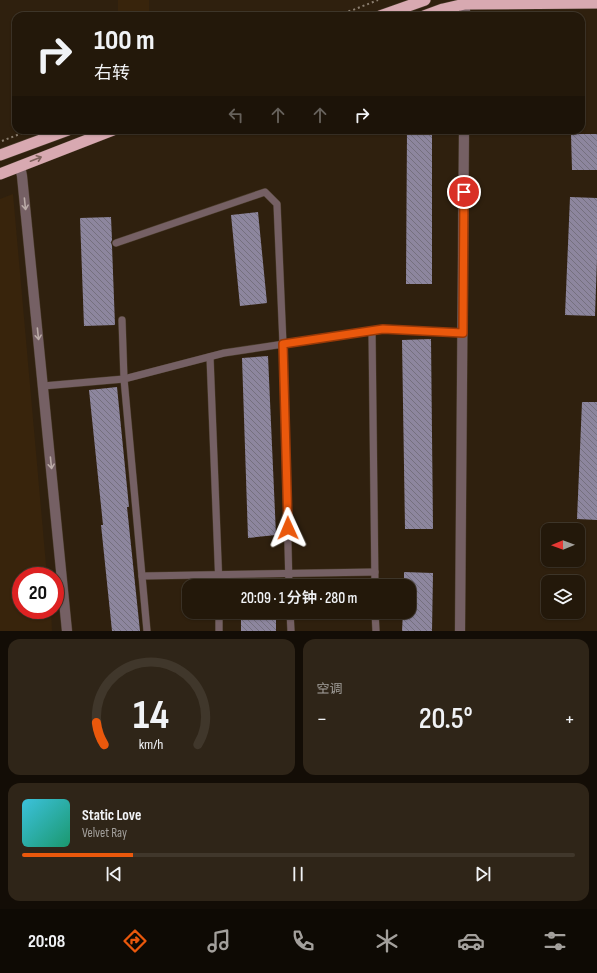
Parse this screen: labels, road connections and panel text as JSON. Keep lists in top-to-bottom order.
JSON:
{
  "north": "left",
  "page": {
    "turn": ["100 m", "右转"],
    "limit": "20",
    "trip": "20:09 · 1 分钟 · 280 m",
    "tile": "空调",
    "heat": ["−", "20.5°", "+"],
    "song": ["Static Love", "Velvet Ray"],
    "tabs": "20:08",
    "gauge": ["14", "km/h"]
  }
}
